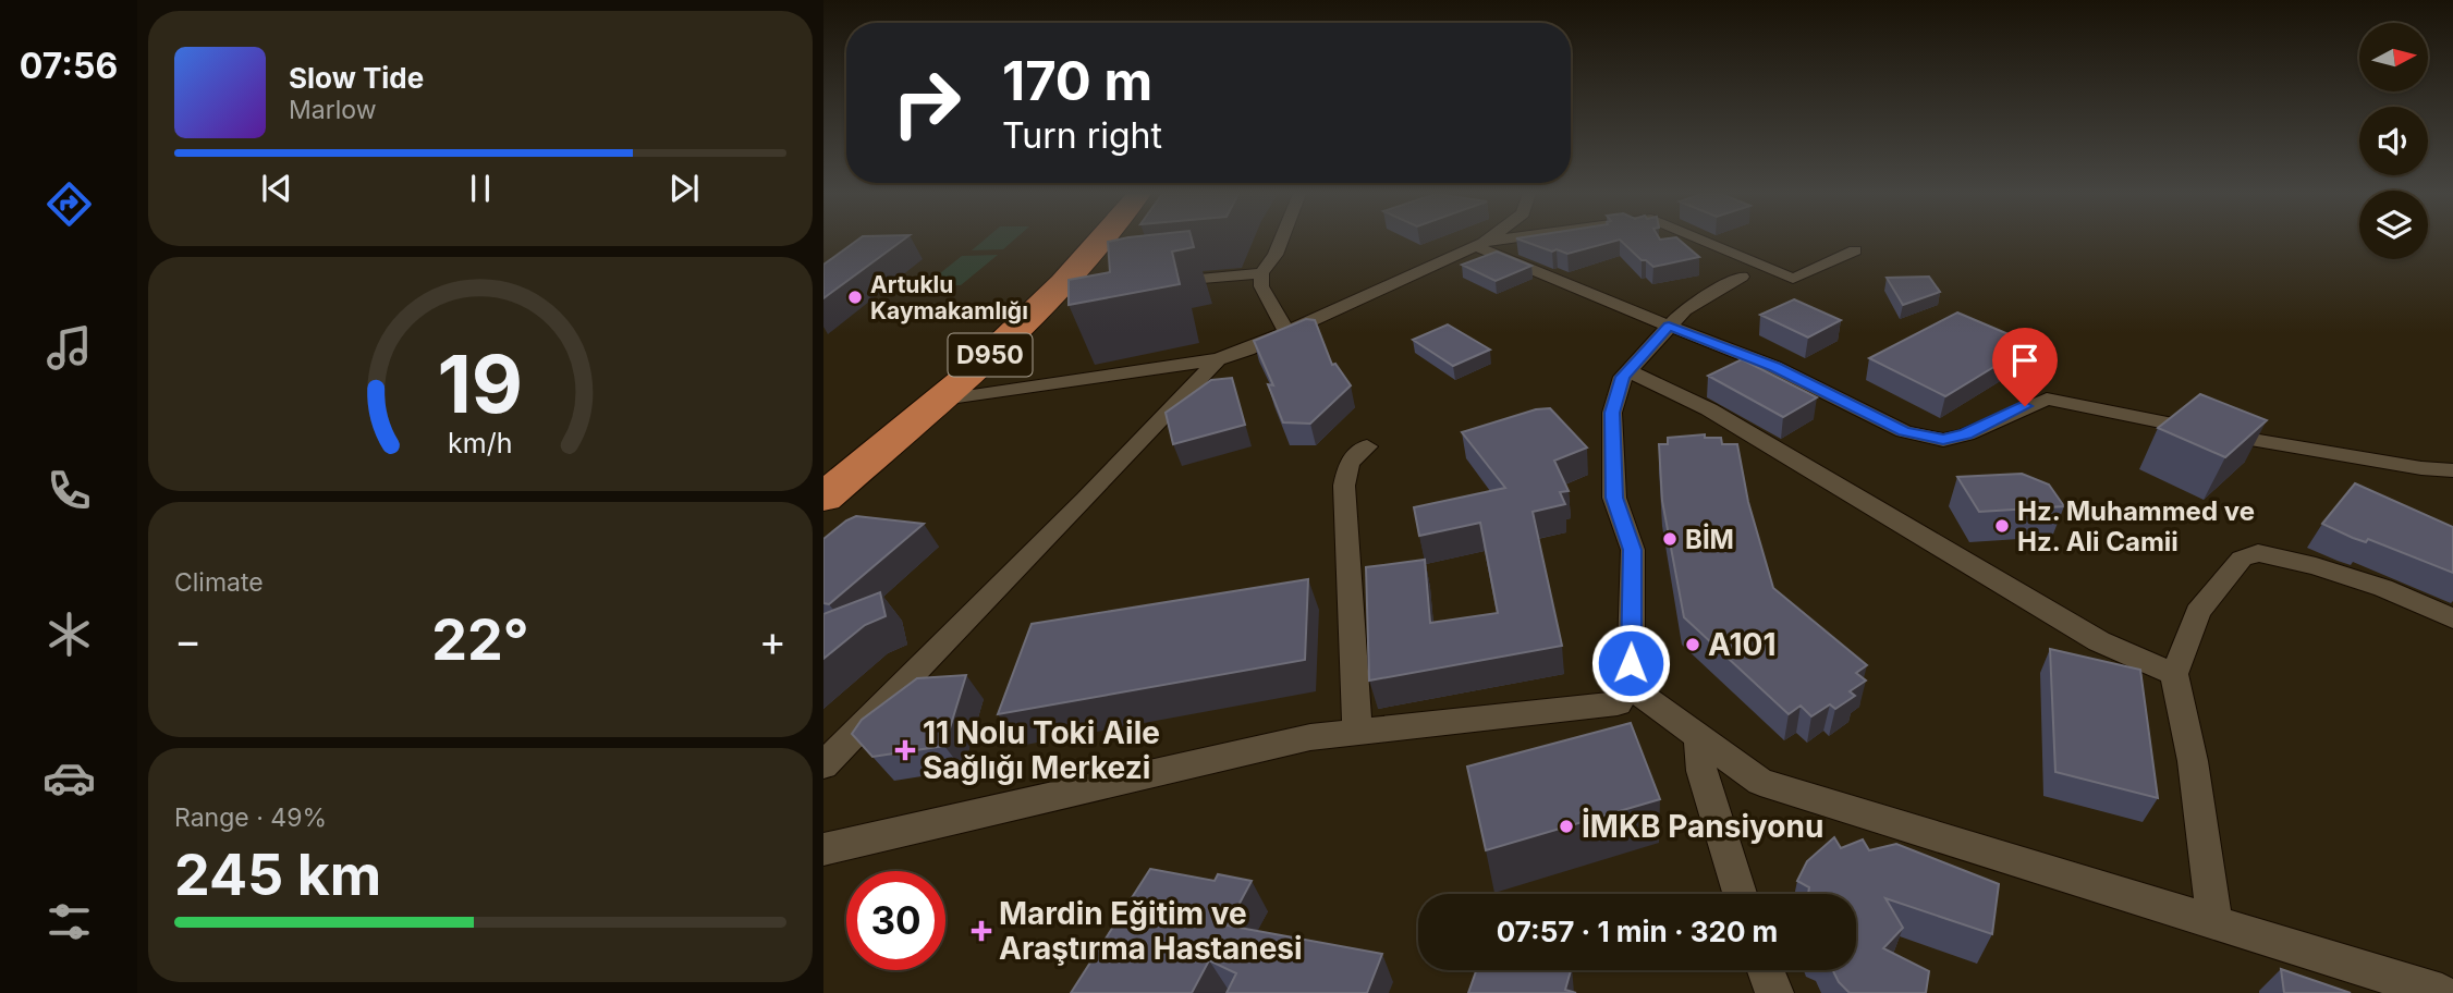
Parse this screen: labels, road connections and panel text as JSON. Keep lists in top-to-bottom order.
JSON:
{
  "streets": {
    "highway": ["D950"]
  },
  "places": {
    "other": [
      "Artuklu Kaymakamlığı",
      "Hz. Muhammed ve Hz. Ali Camii",
      "BİM",
      "A101",
      "İMKB Pansiyonu"
    ],
    "health": ["11 Nolu Toki Aile Sağlığı Merkezi", "Mardin Eğitim ve Araştırma Hastanesi"]
  },
  "north": "right",
  "page": {
    "tabs": "07:56",
    "turn": ["170 m", "Turn right"],
    "song": ["Slow Tide", "Marlow"],
    "tile": [
      "Climate",
      ["Range · 49%", "245 km"]
    ],
    "heat": ["−", "22°", "+"],
    "limit": "30",
    "trip": "07:57 · 1 min · 320 m",
    "gauge": ["19", "km/h"]
  }
}
